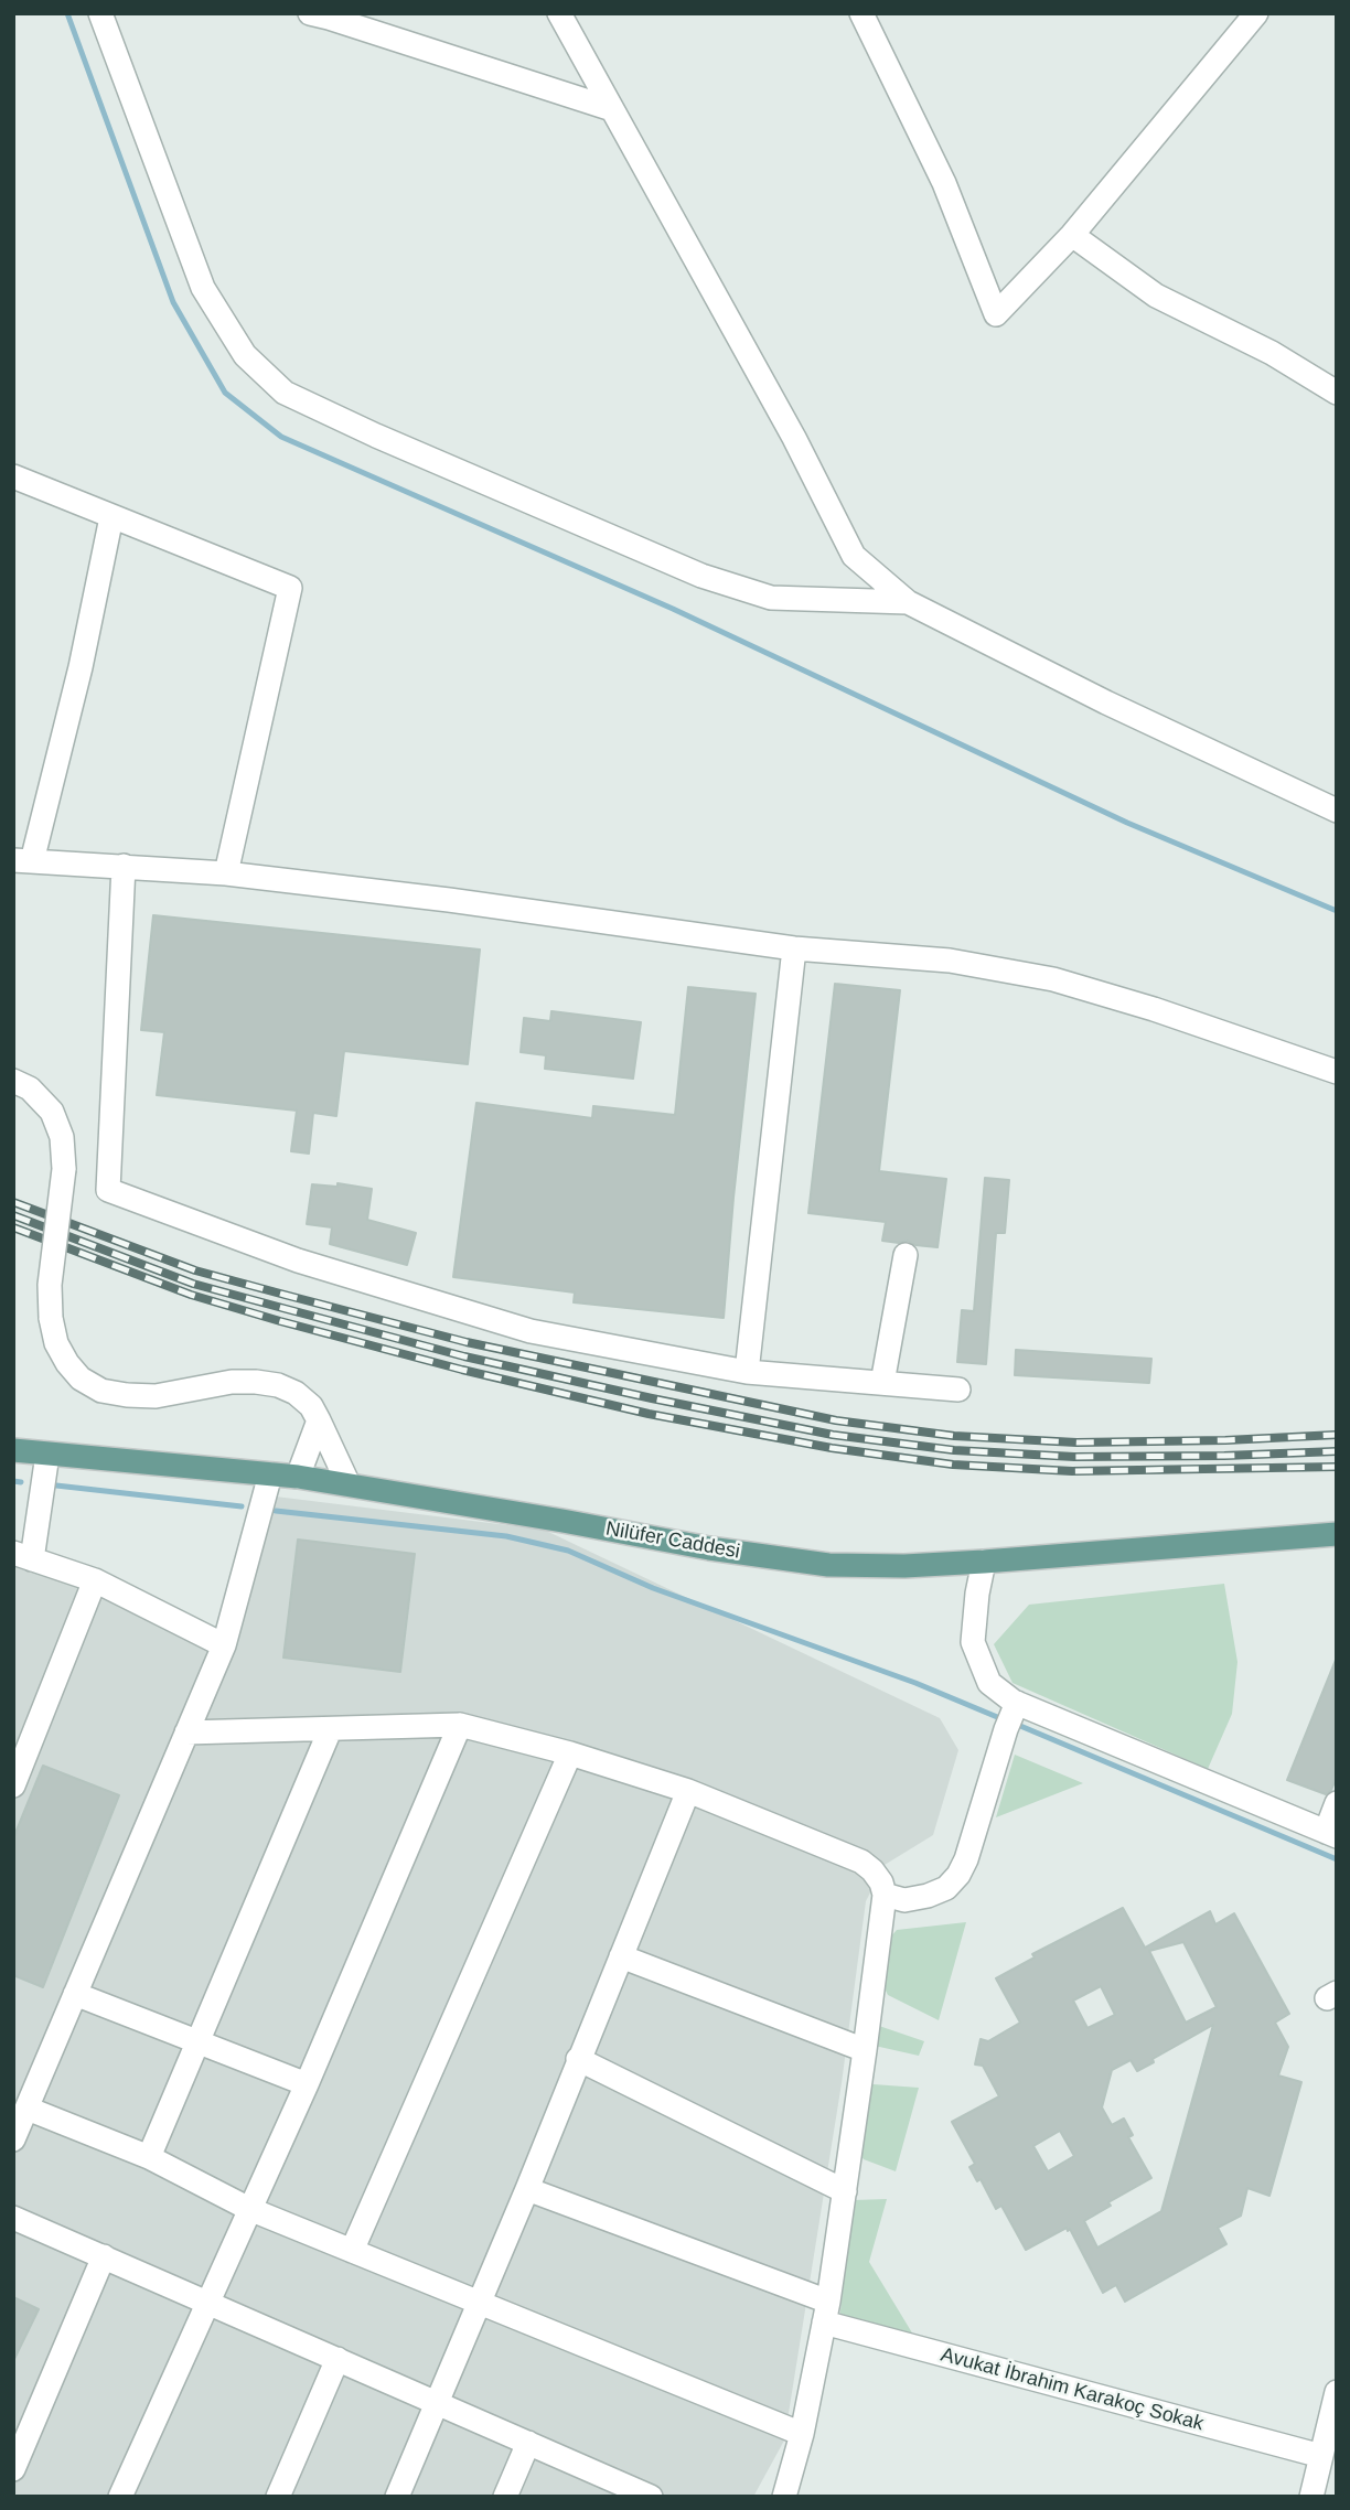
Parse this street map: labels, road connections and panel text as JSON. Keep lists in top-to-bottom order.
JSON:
{
  "streets": {
    "main road": ["Nilüfer Caddesi"],
    "street": ["Avukat İbrahim Karakoç Sokak"]
  }
}
